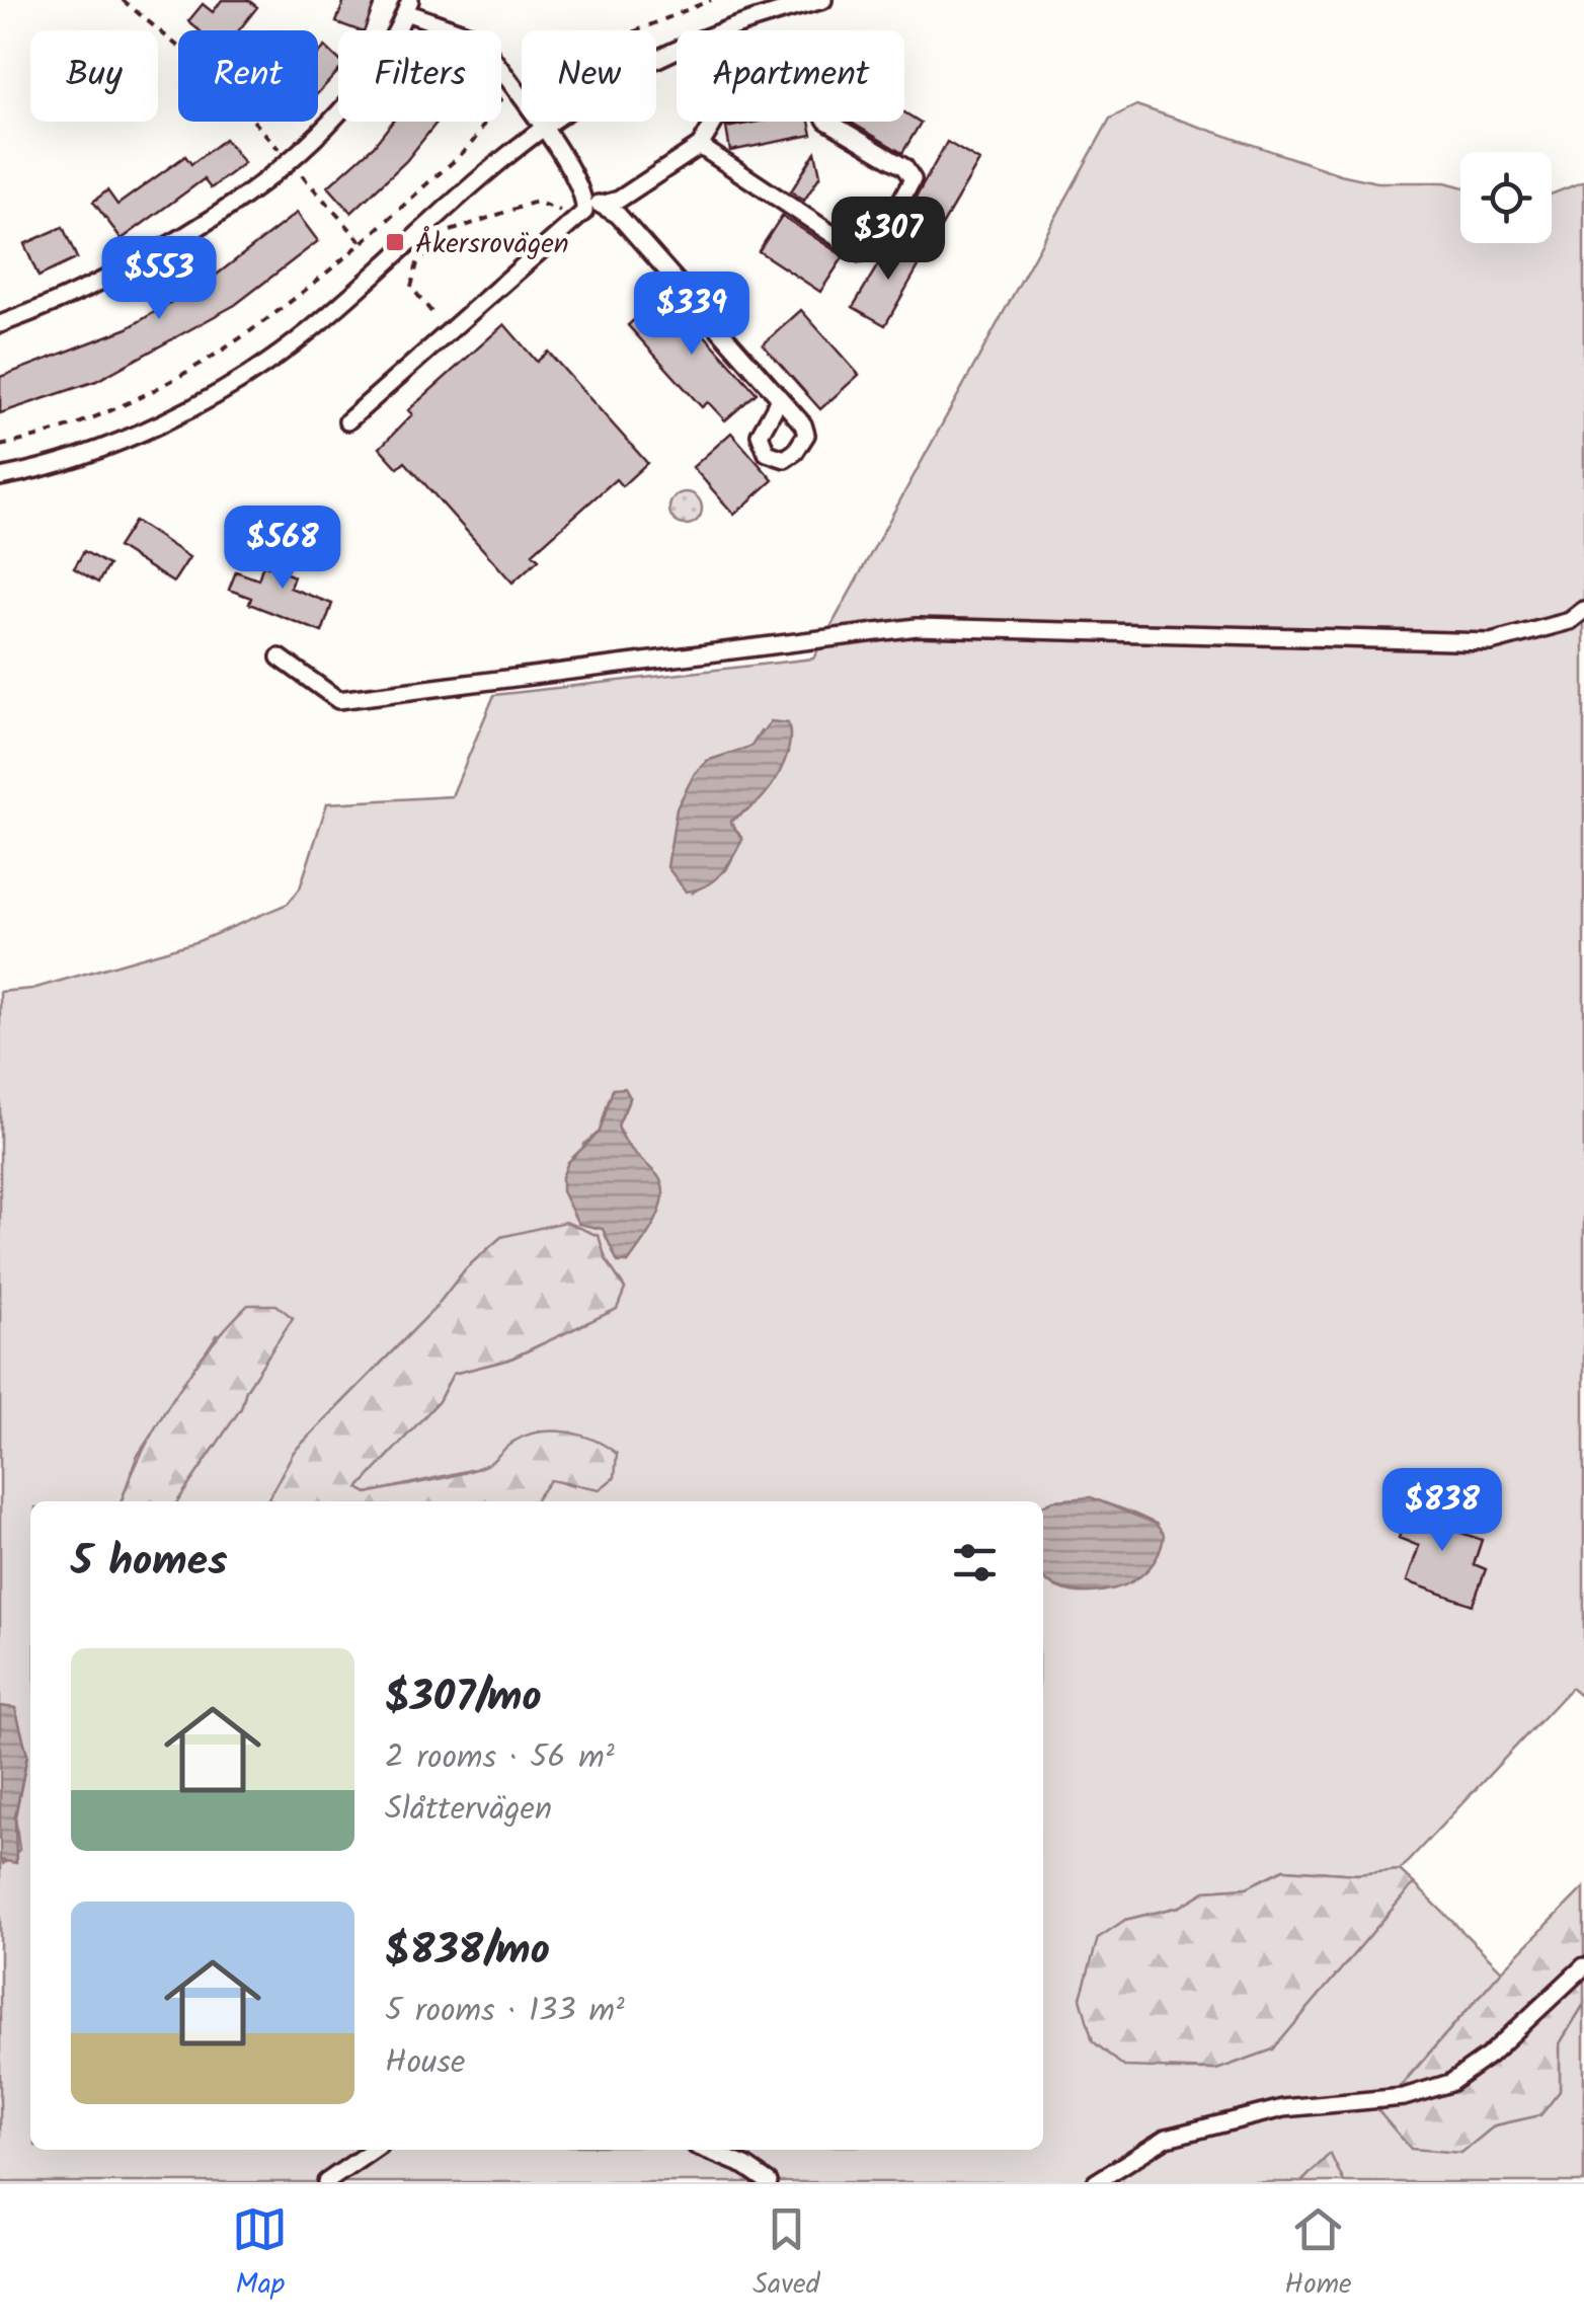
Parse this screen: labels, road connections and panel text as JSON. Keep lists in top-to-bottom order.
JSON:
{
  "places": {
    "transit": ["Åkersrovägen"]
  },
  "page": {
    "chip": [
      "Buy",
      "Rent",
      "Filters",
      "New",
      "Apartment"
    ],
    "price": [
      "$307",
      "$553",
      "$339",
      "$568",
      "$838"
    ],
    "heading": "5 homes",
    "list": [
      {
        "name": "$307/mo",
        "note": "2 rooms · 56 m² · Slåttervägen"
      },
      {
        "name": "$838/mo",
        "note": "5 rooms · 133 m² · House"
      }
    ],
    "tabs": ["Map", "Saved", "Home"]
  }
}
